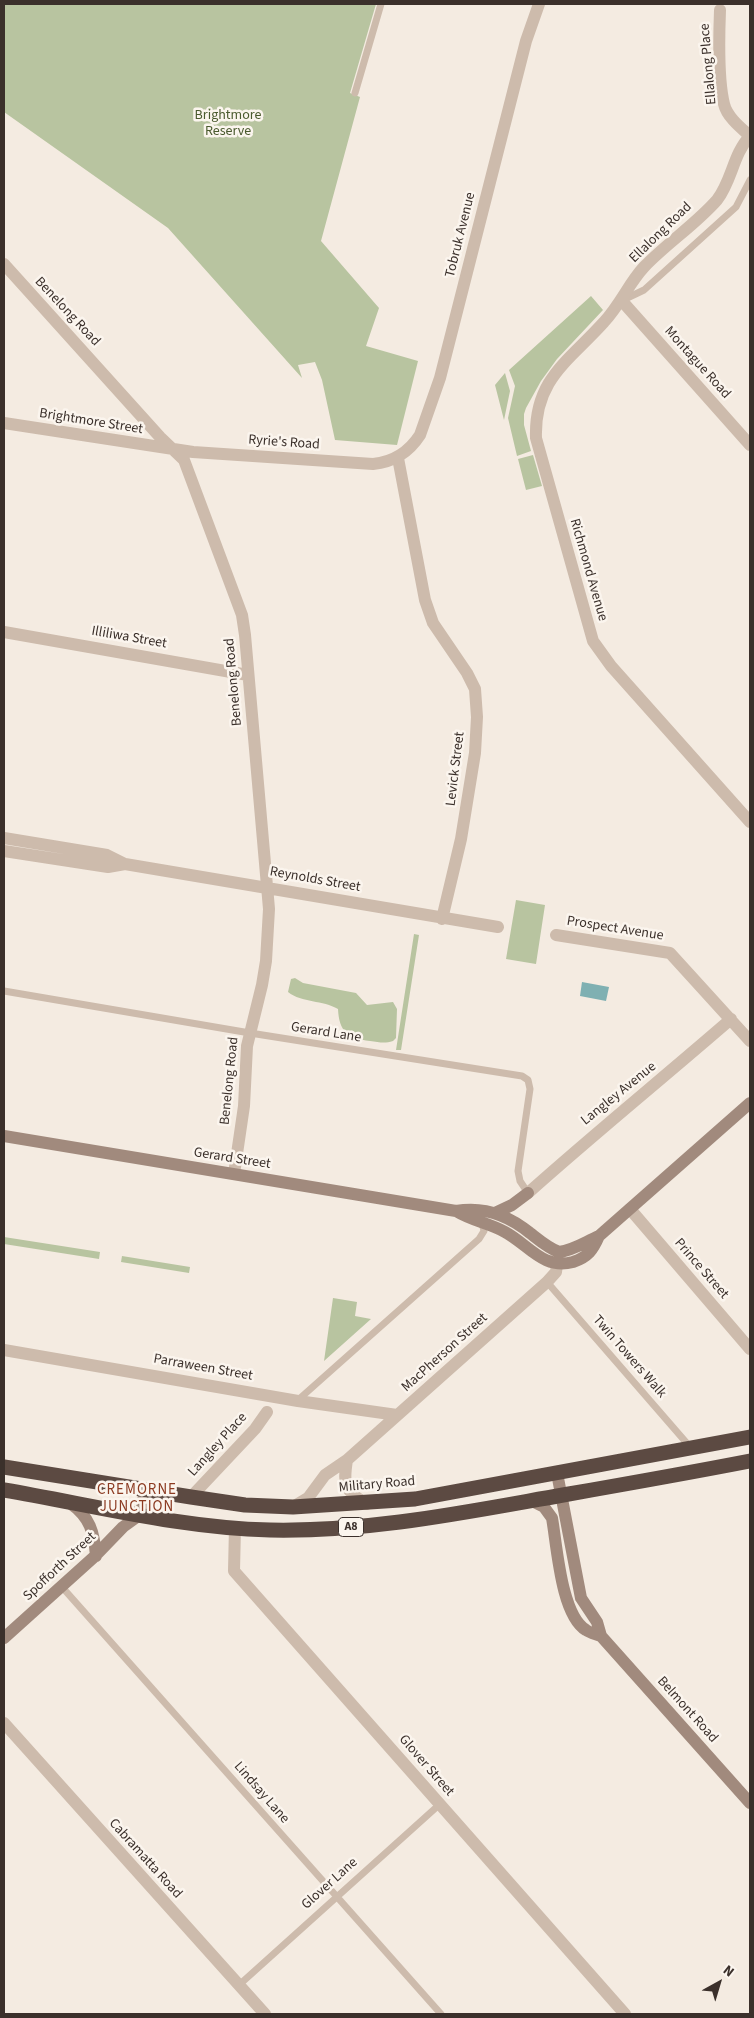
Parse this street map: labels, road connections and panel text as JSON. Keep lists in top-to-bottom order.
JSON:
{
  "streets": {
    "highway": ["Military Road", "A8"],
    "main road": ["Gerard Street", "Spofforth Street", "Belmont Road"],
    "street": [
      "Ellalong Place",
      "Ellalong Road",
      "Tobruk Avenue",
      "Benelong Road",
      "Montague Road",
      "Brightmore Street",
      "Ryrie's Road",
      "Richmond Avenue",
      "Illiliwa Street",
      "Levick Street",
      "Reynolds Street",
      "Prospect Avenue",
      "Langley Avenue",
      "Prince Street",
      "MacPherson Street",
      "Parraween Street",
      "Langley Place",
      "Glover Street",
      "Cabramatta Road"
    ],
    "lane": [
      "Gerard Lane",
      "Twin Towers Walk",
      "Lindsay Lane",
      "Glover Lane"
    ]
  },
  "crossings": [
    ["Ellalong Place", "Ellalong Road"],
    ["Ellalong Road", "Montague Road"],
    ["Ellalong Road", "Richmond Avenue"],
    ["Tobruk Avenue", "Ryrie's Road"],
    ["Tobruk Avenue", "Levick Street"],
    ["Benelong Road", "Brightmore Street"],
    ["Benelong Road", "Ryrie's Road"],
    ["Benelong Road", "Illiliwa Street"],
    ["Benelong Road", "Reynolds Street"],
    ["Benelong Road", "Gerard Lane"],
    ["Benelong Road", "Gerard Street"],
    ["Montague Road", "Richmond Avenue"],
    ["Brightmore Street", "Ryrie's Road"],
    ["Ryrie's Road", "Levick Street"],
    ["Levick Street", "Reynolds Street"],
    ["Prospect Avenue", "Langley Avenue"],
    ["Gerard Lane", "Langley Avenue"],
    ["Gerard Street", "MacPherson Street"],
    ["MacPherson Street", "Twin Towers Walk"],
    ["MacPherson Street", "Parraween Street"],
    ["MacPherson Street", "Military Road"],
    ["Twin Towers Walk", "Military Road"],
    ["Langley Place", "Military Road"],
    ["Military Road", "Belmont Road"],
    ["A8", "Spofforth Street"],
    ["A8", "Belmont Road"],
    ["A8", "Glover Street"],
    ["Spofforth Street", "Lindsay Lane"],
    ["Glover Street", "Glover Lane"],
    ["Lindsay Lane", "Glover Lane"],
    ["Cabramatta Road", "Glover Lane"]
  ],
  "districts": ["CREMORNE JUNCTION"],
  "parks": ["Brightmore Reserve"],
  "north": "top right"
}
